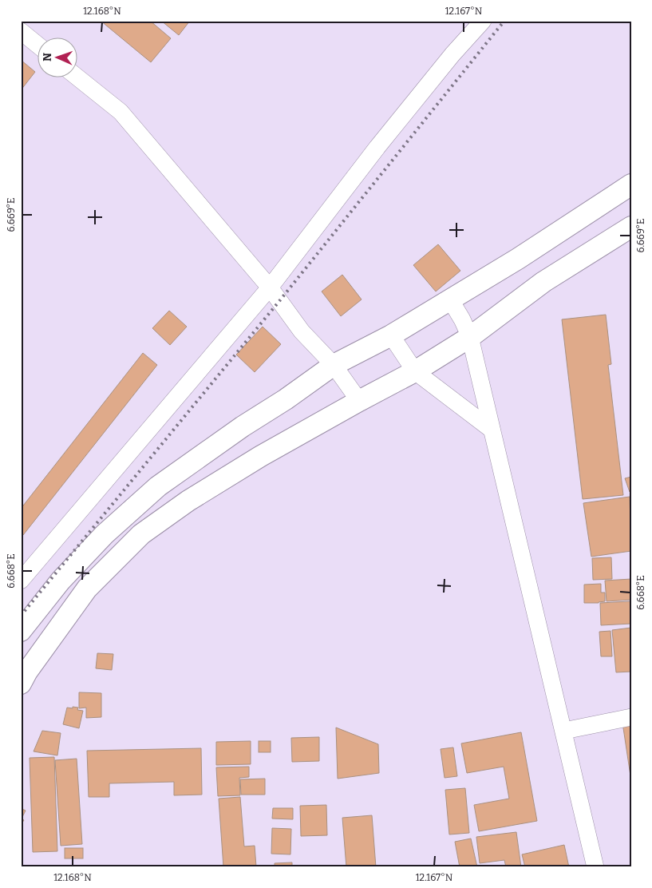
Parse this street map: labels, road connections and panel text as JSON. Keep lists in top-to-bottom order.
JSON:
{
  "north": "left",
  "coordinates": [
    "12.168°N",
    "12.167°N",
    "6.669°E",
    "6.668°E"
  ]
}
